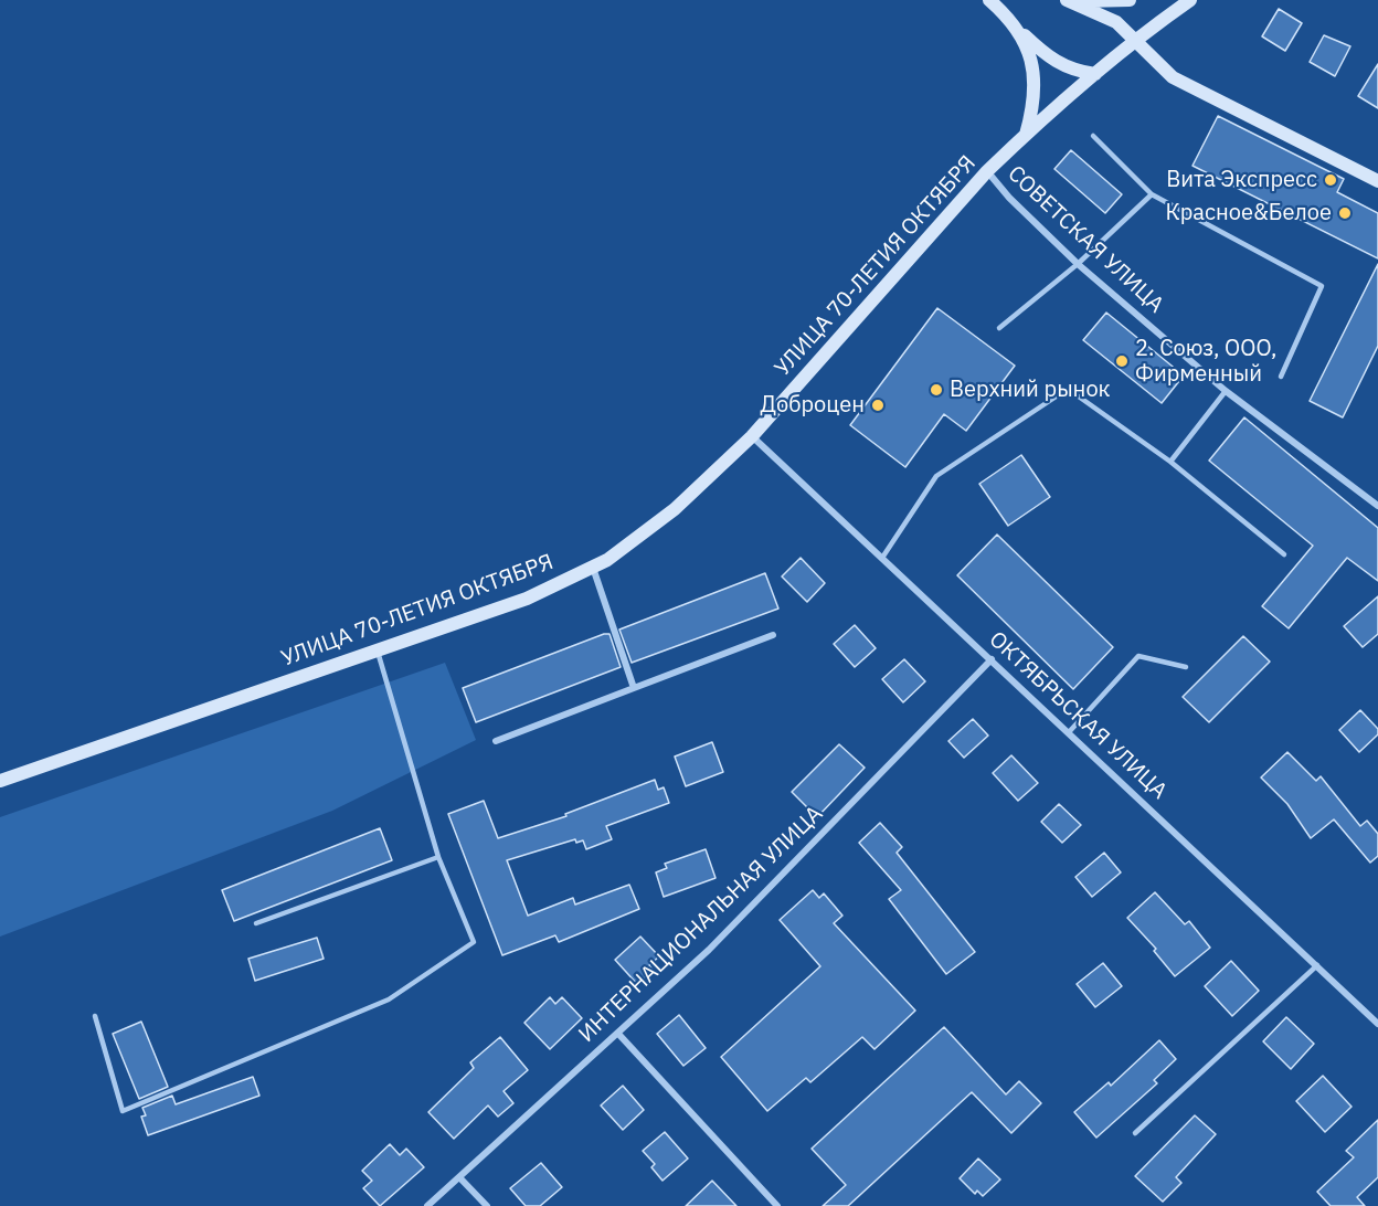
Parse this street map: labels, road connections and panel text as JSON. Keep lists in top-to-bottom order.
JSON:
{
  "streets": {
    "main road": ["УЛИЦА 70-ЛЕТИЯ ОКТЯБРЯ"],
    "street": ["СОВЕТСКАЯ УЛИЦА", "ОКТЯБРЬСКАЯ УЛИЦА", "ИНТЕРНАЦИОНАЛЬНАЯ УЛИЦА"]
  },
  "crossings": [
    ["СОВЕТСКАЯ УЛИЦА", "УЛИЦА 70-ЛЕТИЯ ОКТЯБРЯ"],
    ["УЛИЦА 70-ЛЕТИЯ ОКТЯБРЯ", "ОКТЯБРЬСКАЯ УЛИЦА"],
    ["ОКТЯБРЬСКАЯ УЛИЦА", "ИНТЕРНАЦИОНАЛЬНАЯ УЛИЦА"]
  ],
  "places": [
    "Вита Экспресс",
    "Красное&Белое",
    "2. Союз, ООО, Фирменный",
    "Верхний рынок",
    "Доброцен"
  ]
}
